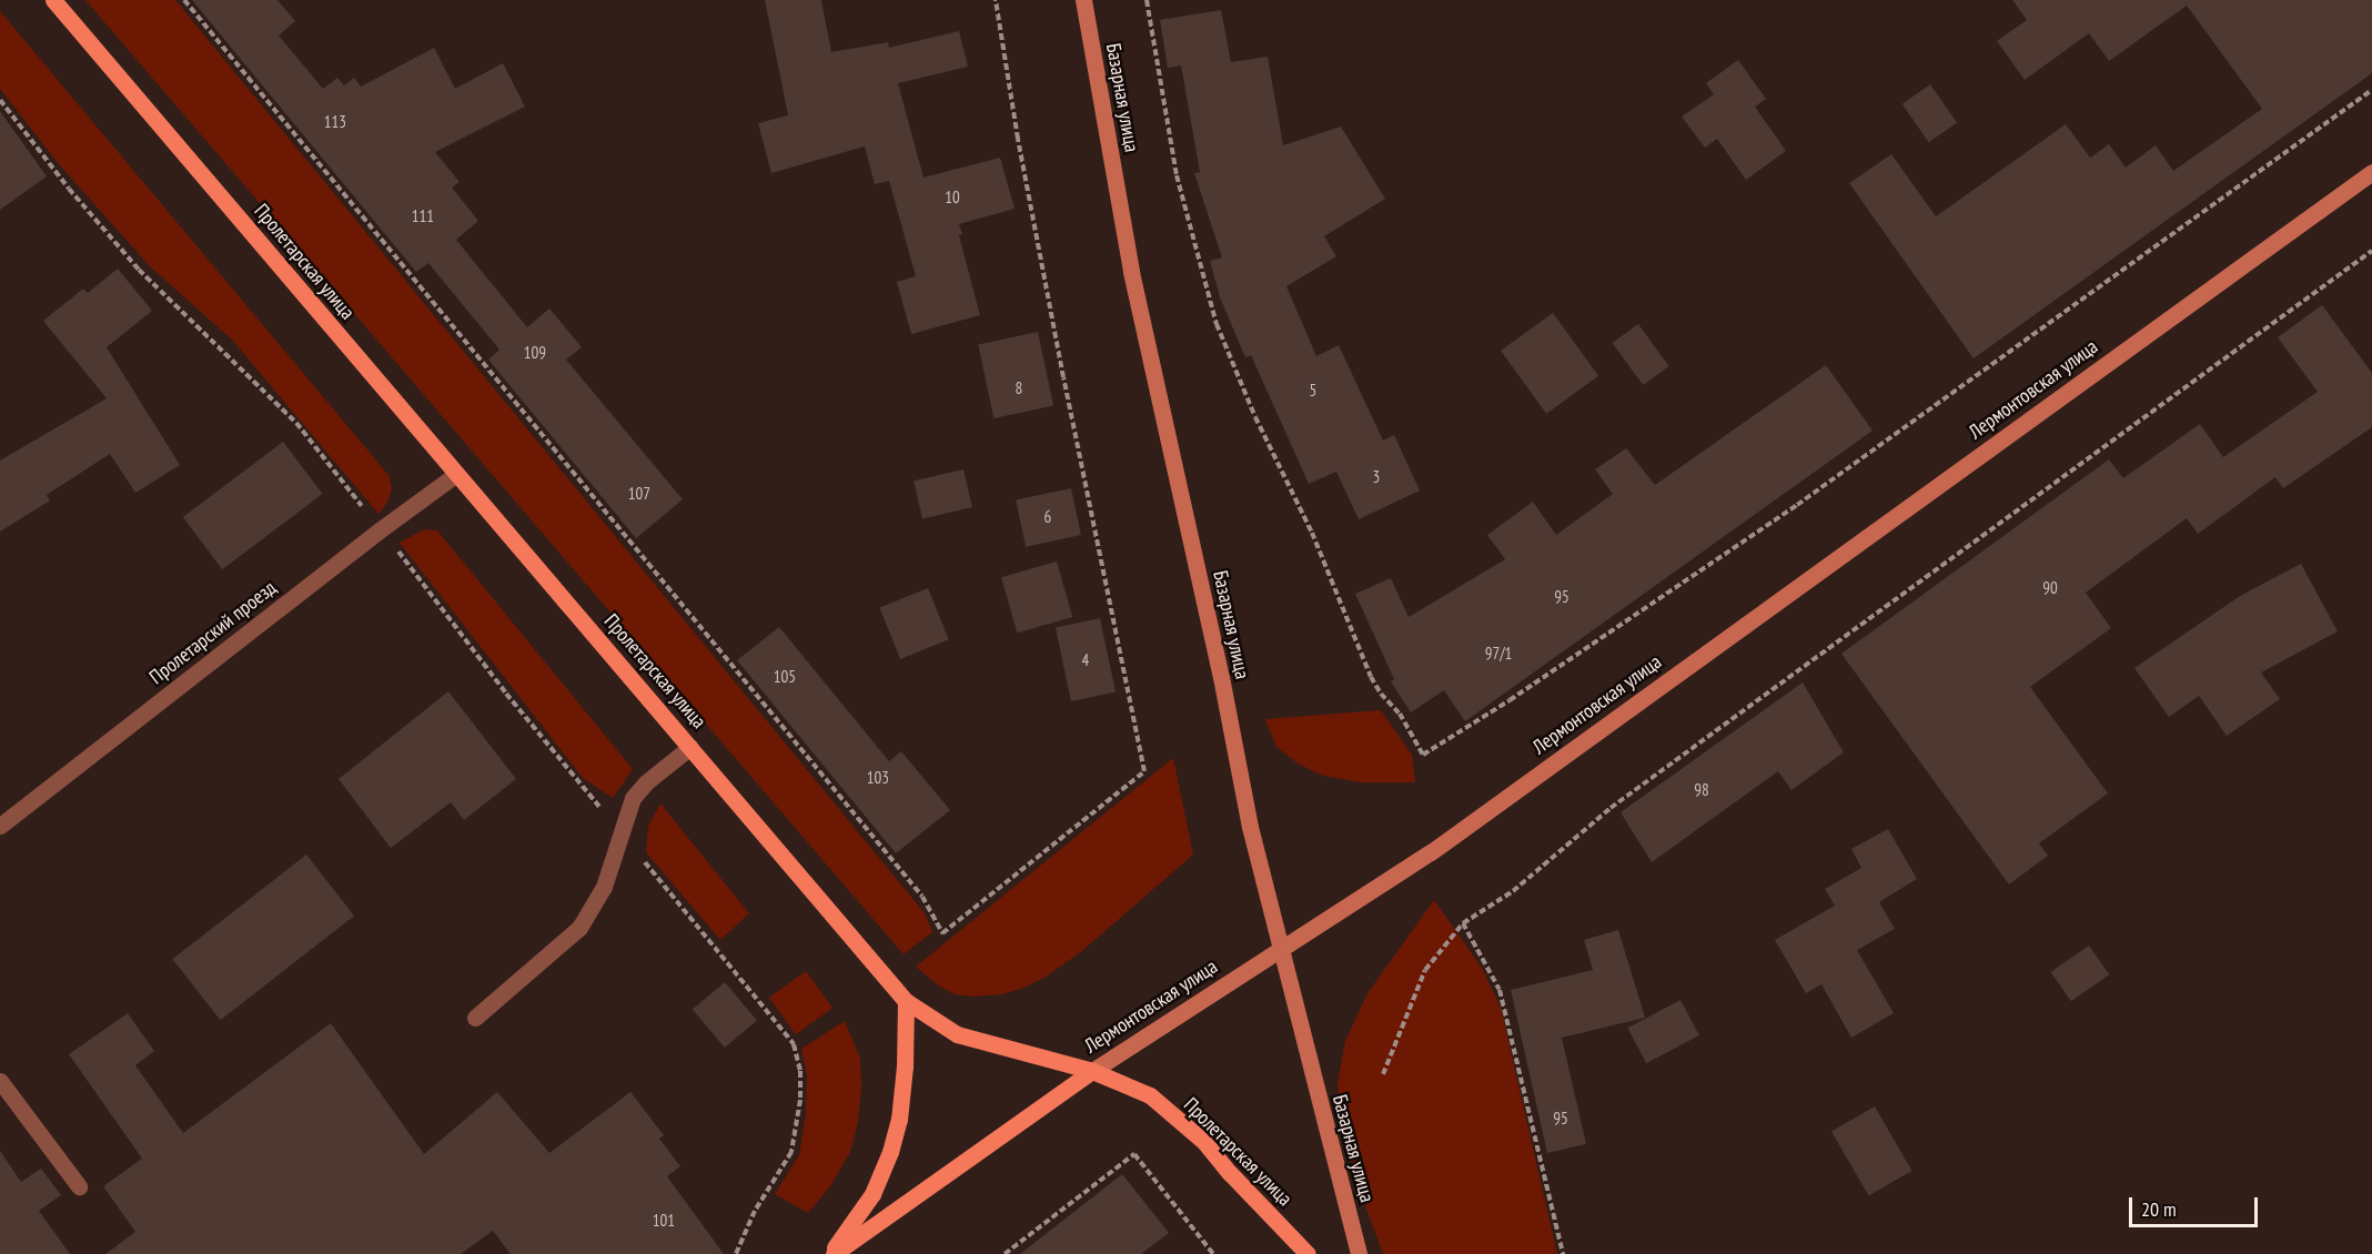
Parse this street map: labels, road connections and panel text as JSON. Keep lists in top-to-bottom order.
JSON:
{
  "streets": {
    "main road": ["Базарная улица", "Пролетарская улица", "Лермонтовская улица"],
    "lane": ["Пролетарский проезд"]
  },
  "crossings": [
    ["Базарная улица", "Лермонтовская улица"],
    ["Пролетарская улица", "Лермонтовская улица"],
    ["Пролетарская улица", "Пролетарский проезд"]
  ],
  "house_numbers": [
    "113",
    "10",
    "111",
    "109",
    "8",
    "5",
    "3",
    "107",
    "6",
    "90",
    "95",
    "97/1",
    "4",
    "105",
    "103",
    "98",
    "95",
    "101"
  ],
  "scale_bar": "20 m"
}
